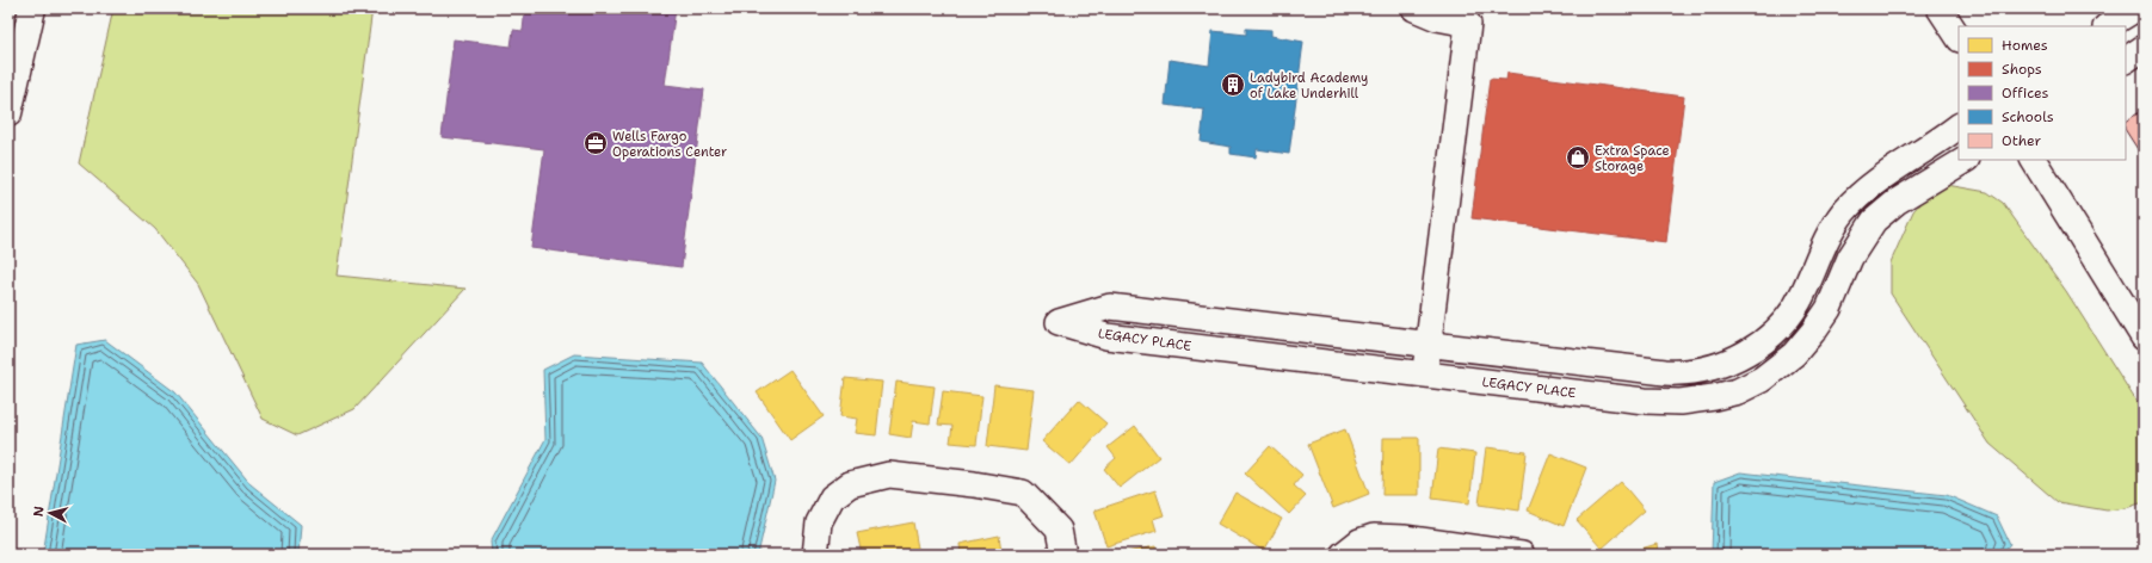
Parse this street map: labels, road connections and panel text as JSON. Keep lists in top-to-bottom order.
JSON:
{
  "streets": {
    "street": ["LEGACY PLACE"]
  },
  "places": {
    "building": ["Ladybird Academy of Lake Underhill"],
    "office": ["Wells Fargo Operations Center"],
    "shop": ["Extra Space Storage"]
  },
  "legend": [
    "Homes",
    "Shops",
    "Offices",
    "Schools",
    "Other"
  ],
  "north": "left"
}
